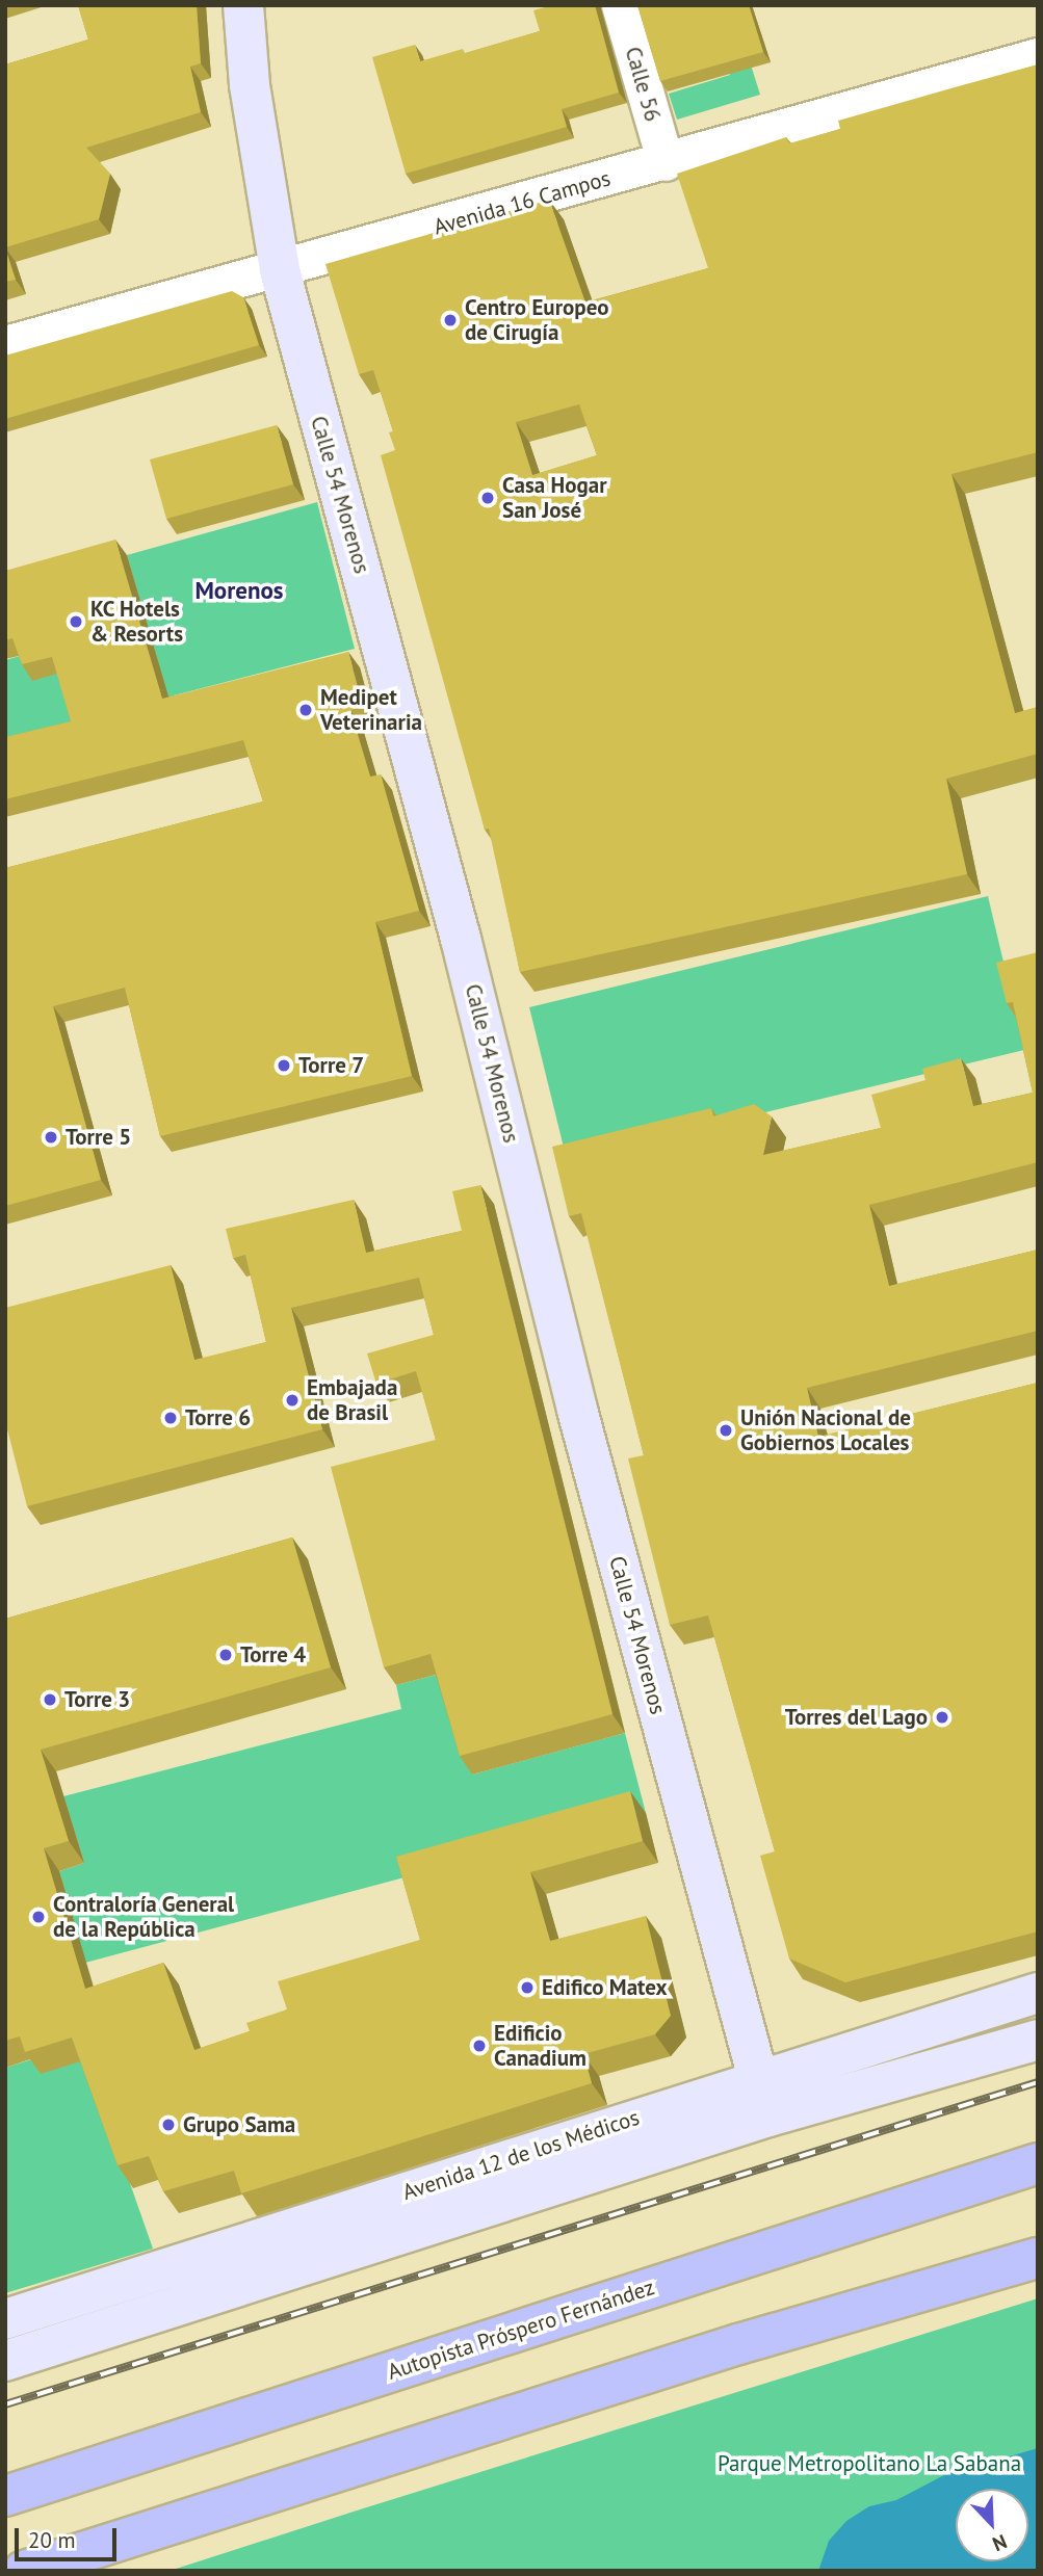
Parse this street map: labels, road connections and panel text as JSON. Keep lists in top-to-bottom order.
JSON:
{
  "streets": {
    "highway": ["Autopista Próspero Fernández"],
    "main road": ["Calle 54 Morenos", "Avenida 12 de los Médicos"],
    "street": ["Calle 56", "Avenida 16 Campos"]
  },
  "crossings": [
    ["Calle 56", "Avenida 16 Campos"],
    ["Avenida 16 Campos", "Calle 54 Morenos"],
    ["Calle 54 Morenos", "Avenida 12 de los Médicos"]
  ],
  "districts": ["Morenos"],
  "parks": ["Parque Metropolitano La Sabana"],
  "places": [
    "Centro Europeo de Cirugía",
    "Casa Hogar San José",
    "KC Hotels & Resorts",
    "Medipet Veterinaria",
    "Torre 7",
    "Torre 5",
    "Embajada de Brasil",
    "Torre 6",
    "Unión Nacional de Gobiernos Locales",
    "Torre 4",
    "Torre 3",
    "Torres del Lago",
    "Contraloría General de la República",
    "Edifico Matex",
    "Edificio Canadium",
    "Grupo Sama"
  ],
  "scale_bar": "20 m",
  "north": "bottom right"
}
